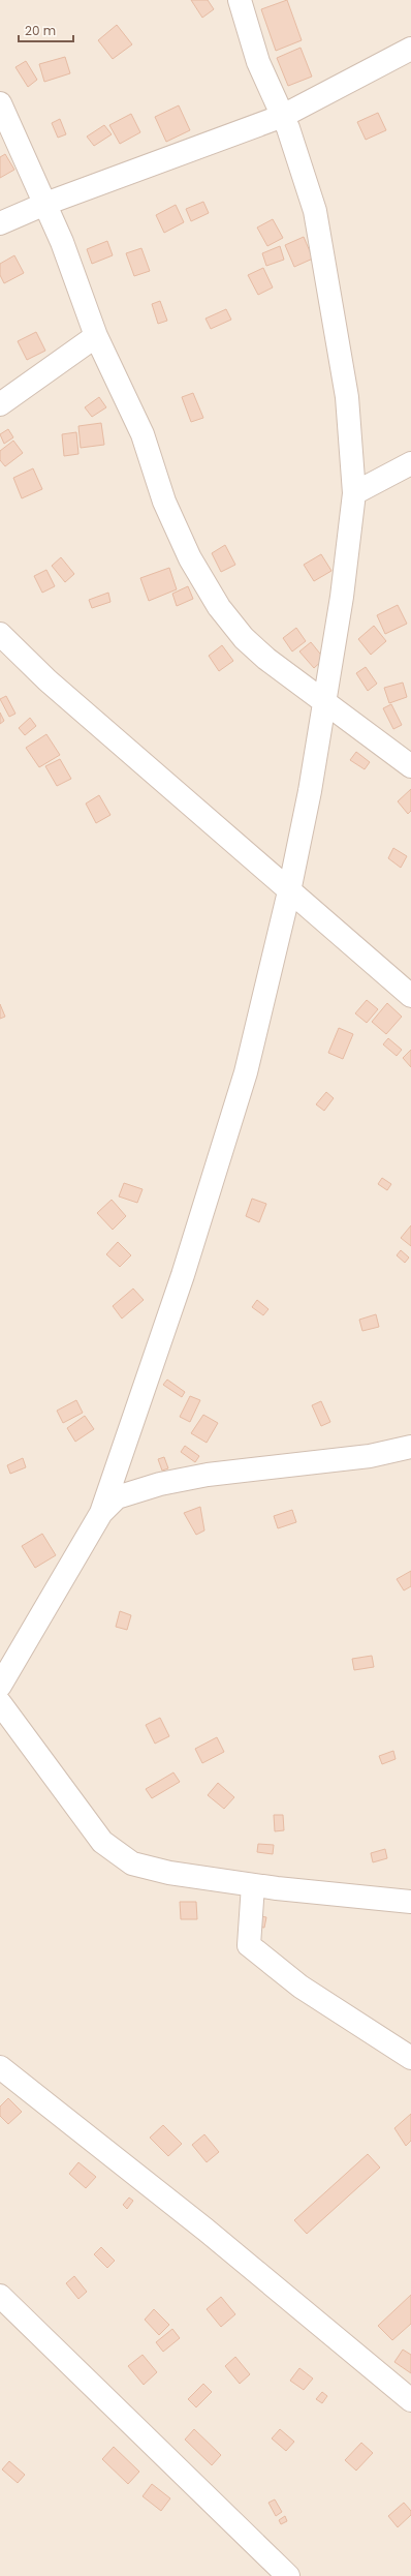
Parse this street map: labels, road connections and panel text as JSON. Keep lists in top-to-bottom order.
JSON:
{
  "scale_bar": "20 m"
}
